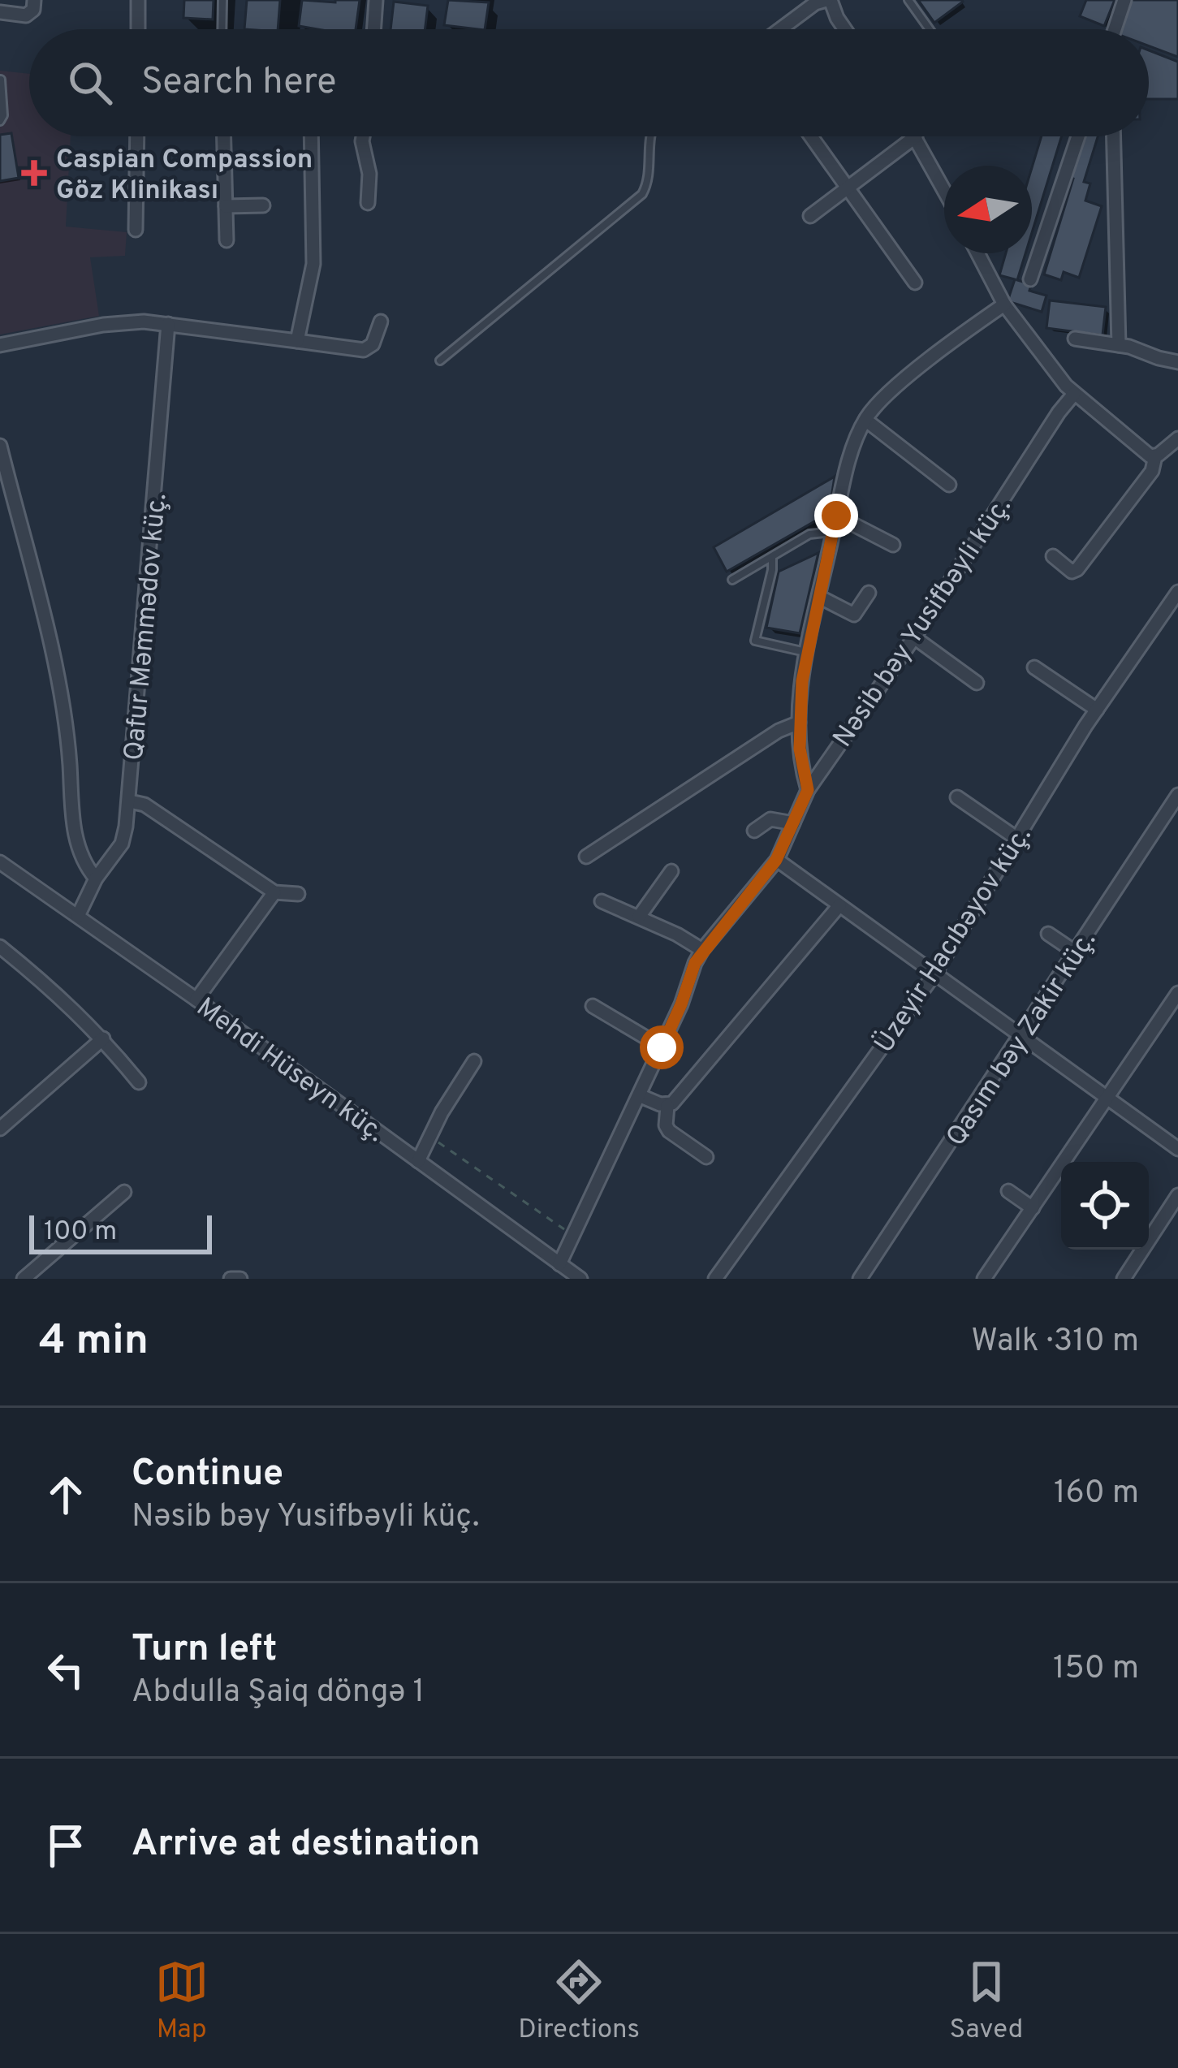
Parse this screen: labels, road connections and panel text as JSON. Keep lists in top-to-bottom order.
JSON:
{
  "streets": {
    "street": [
      "Nəsib bəy Yusifbəyli küç.",
      "Qafur Məmmədov küç.",
      "Üzeyir Hacıbəyov küç.",
      "Qasım bəy Zakir küç.",
      "Mehdi Hüseyn küç."
    ]
  },
  "crossings": [
    ["Nəsib bəy Yusifbəyli küç.", "Mehdi Hüseyn küç."],
    ["Qafur Məmmədov küç.", "Mehdi Hüseyn küç."]
  ],
  "places": {
    "health": ["Caspian Compassion Göz Klinikası"]
  },
  "scale_bar": "100 m",
  "north": "left",
  "page": {
    "search": "Search here",
    "scale": "100 m",
    "heading": ["4 min", "Walk · 310 m"],
    "list": [
      ["Continue", "Nəsib bəy Yusifbəyli küç.", "160 m"],
      ["Turn left", "Abdulla Şaiq döngə 1", "150 m"],
      "Arrive at destination"
    ],
    "nav": ["Map", "Directions", "Saved"]
  }
}
